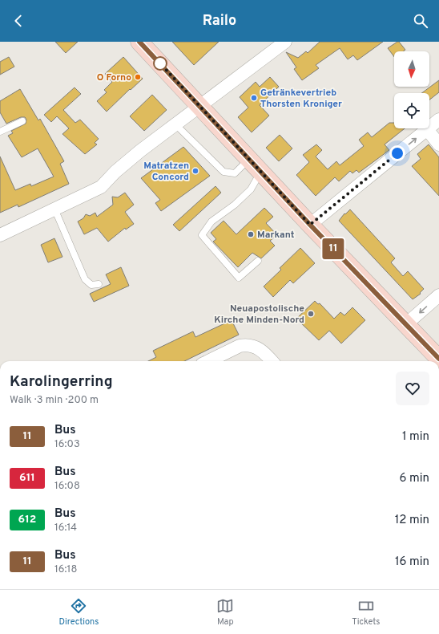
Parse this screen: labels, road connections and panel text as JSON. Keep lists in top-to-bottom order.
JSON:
{
  "places": [
    "O Forno",
    "Getränkevertrieb Thorsten Kroniger",
    "Matratzen Concord",
    "Markant",
    "Neuapostolische Kirche Minden-Nord"
  ],
  "lines": ["bus line 11"],
  "north": "bottom",
  "page": {
    "header": "Railo",
    "on_map": "11",
    "heading": ["Karolingerring", "Walk · 3 min · 200 m"],
    "list": [
      {
        "mark": "11",
        "name": "Bus",
        "note": "16:03",
        "value": "1 min"
      },
      {
        "mark": "611",
        "name": "Bus",
        "note": "16:08",
        "value": "6 min"
      },
      {
        "mark": "612",
        "name": "Bus",
        "note": "16:14",
        "value": "12 min"
      },
      {
        "mark": "11",
        "name": "Bus",
        "note": "16:18",
        "value": "16 min"
      }
    ],
    "tabs": ["Directions", "Map", "Tickets"]
  }
}
